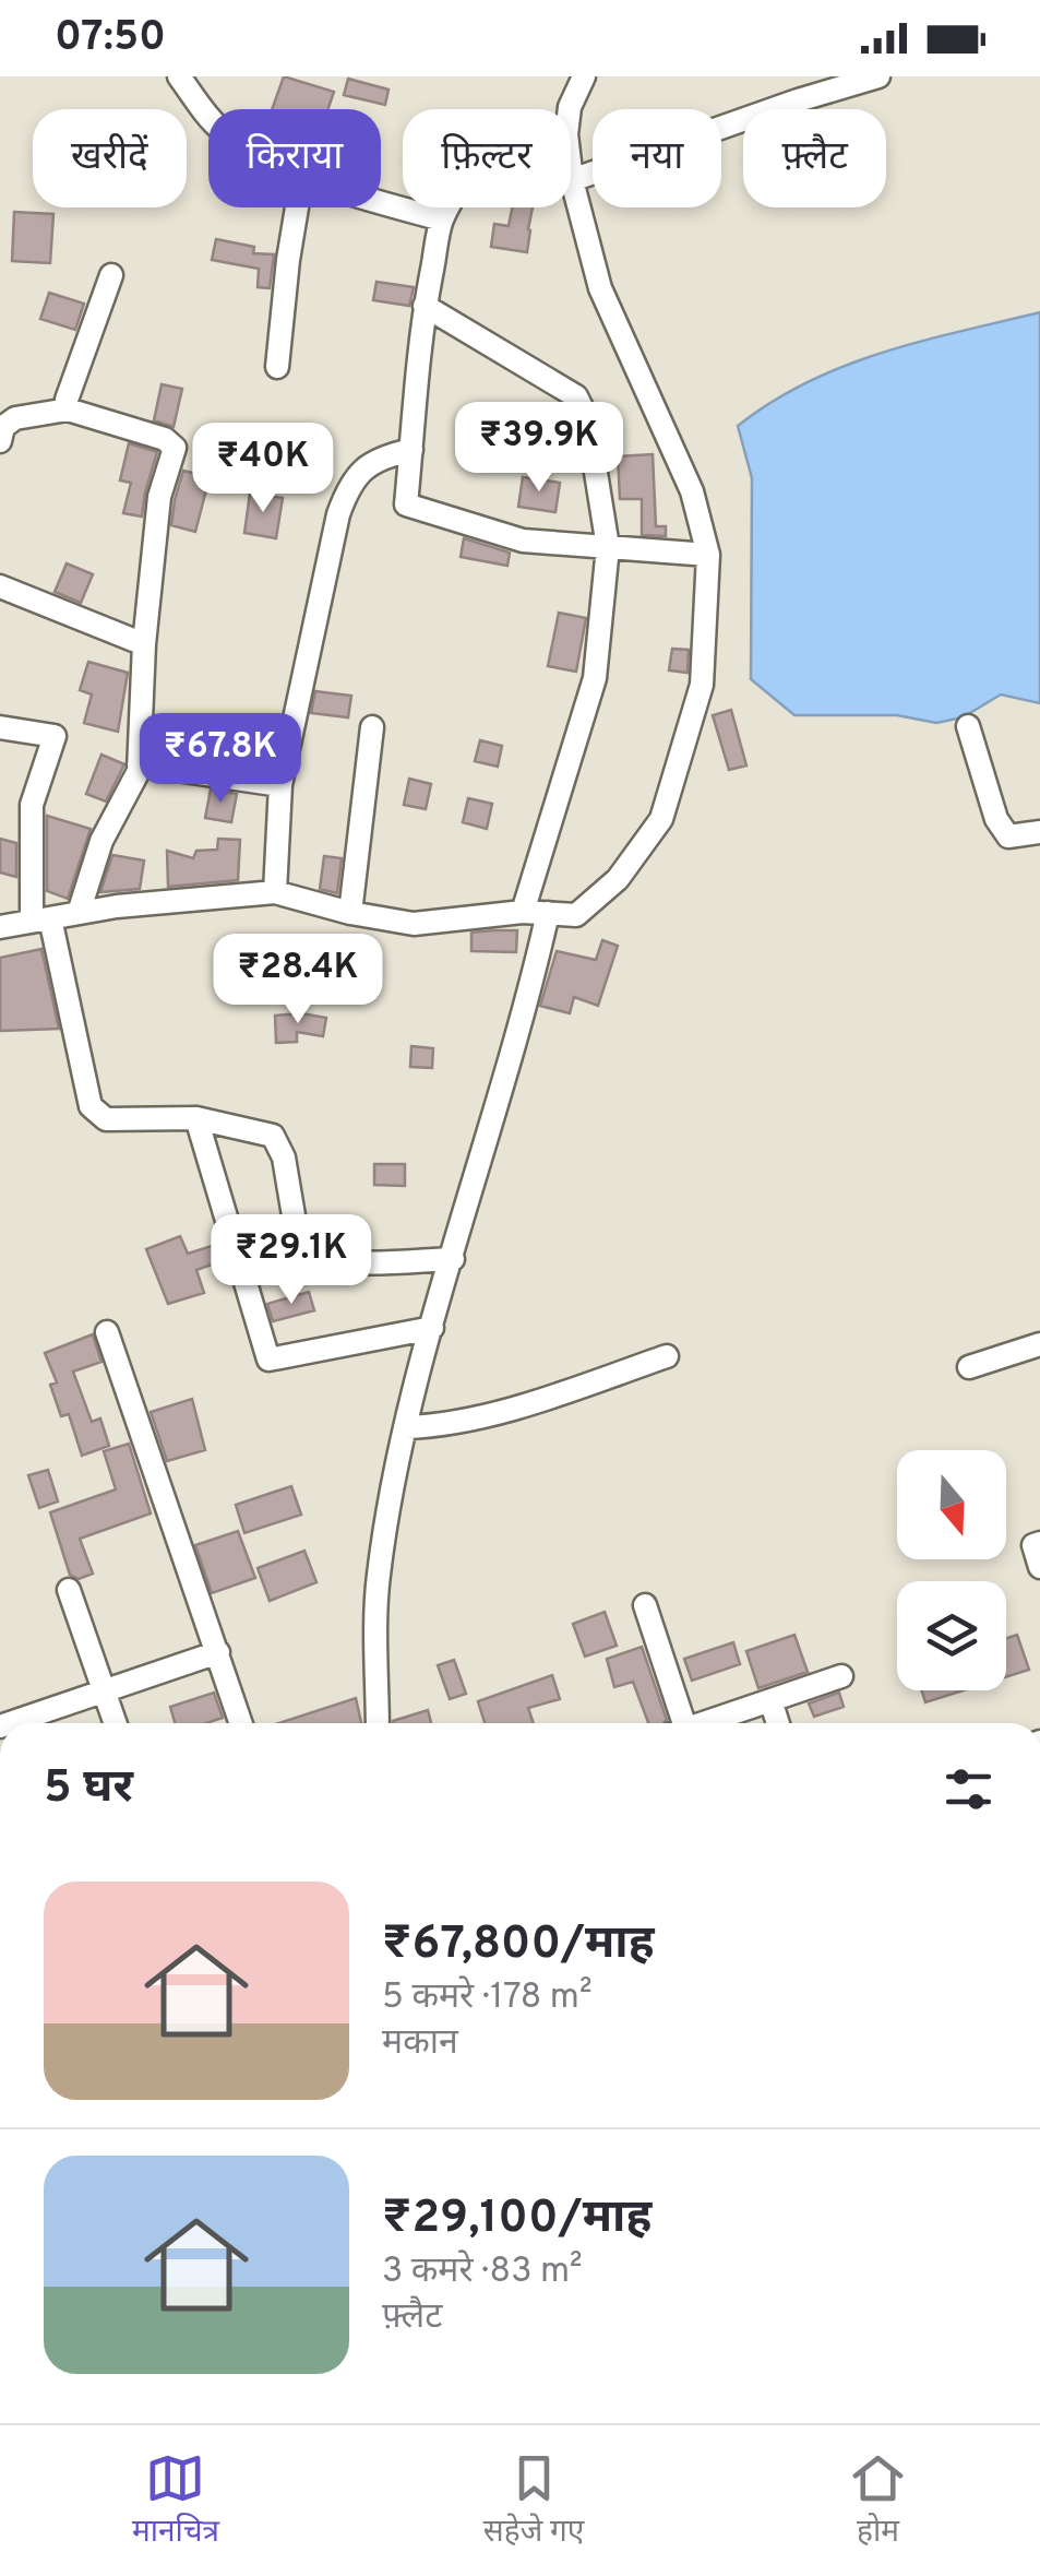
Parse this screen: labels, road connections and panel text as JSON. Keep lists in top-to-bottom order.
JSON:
{
  "north": "bottom",
  "page": {
    "status": "07:50",
    "chip": [
      "खरीदें",
      "किराया",
      "फ़िल्टर",
      "नया",
      "फ़्लैट"
    ],
    "price": [
      "₹39.9K",
      "₹40K",
      "₹67.8K",
      "₹28.4K",
      "₹29.1K"
    ],
    "heading": "5 घर",
    "list": [
      {
        "name": "₹67,800/माह",
        "note": "5 कमरे · 178 m² · मकान"
      },
      {
        "name": "₹29,100/माह",
        "note": "3 कमरे · 83 m² · फ़्लैट"
      }
    ],
    "tabs": ["मानचित्र", "सहेजे गए", "होम"]
  }
}
